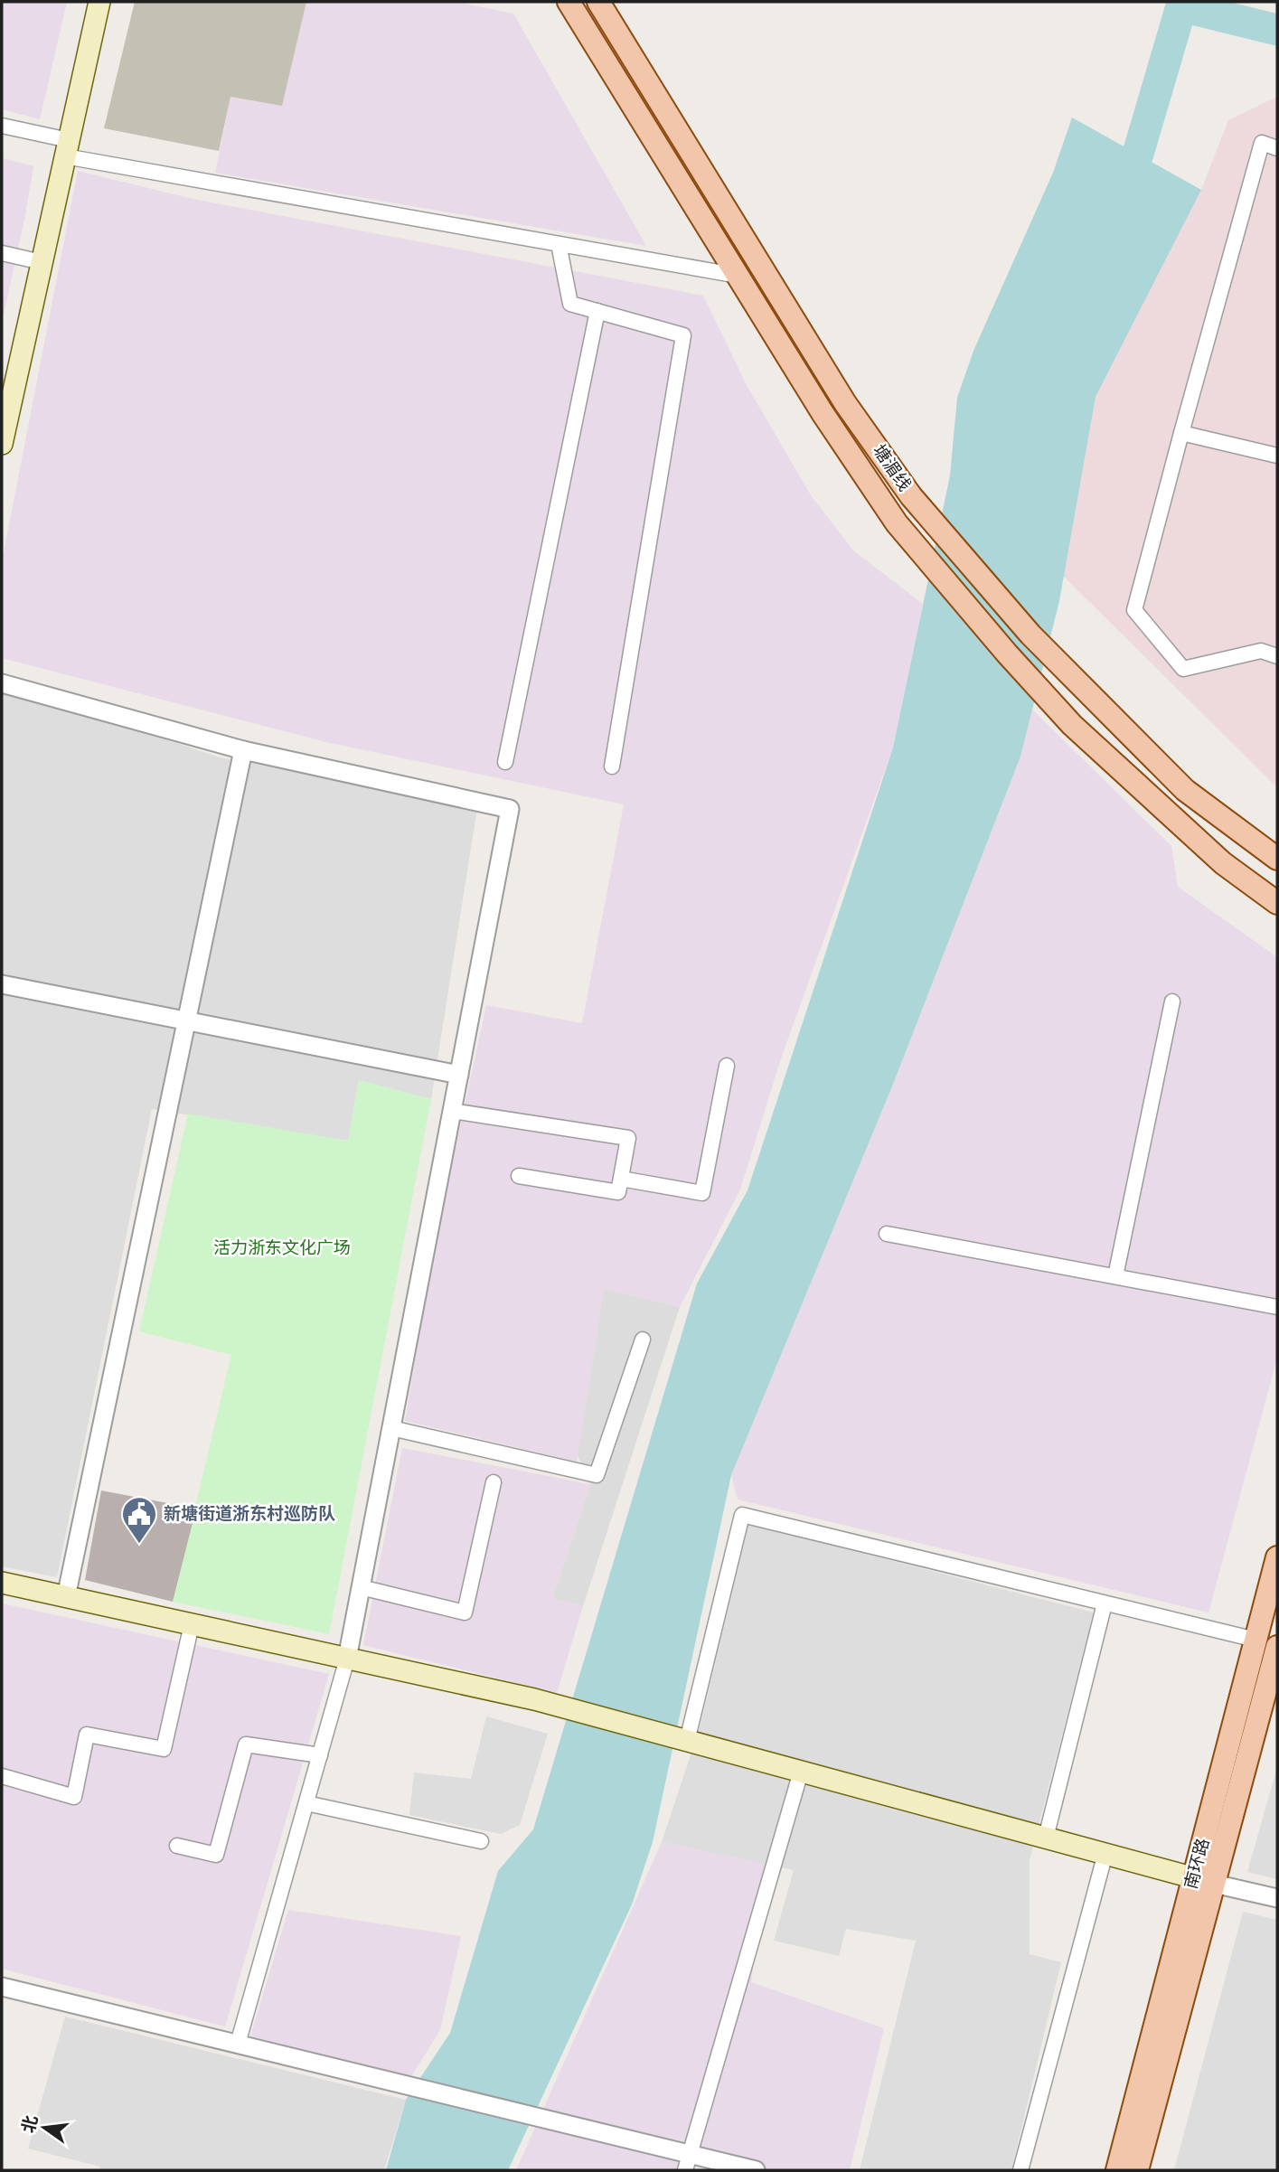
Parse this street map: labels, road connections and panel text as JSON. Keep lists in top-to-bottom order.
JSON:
{
  "streets": {
    "main road": ["塘湄线", "南环路"]
  },
  "parks": ["活力浙东文化广场"],
  "places": {
    "public building": ["新塘街道浙东村巡防队"]
  },
  "north": "left"
}
